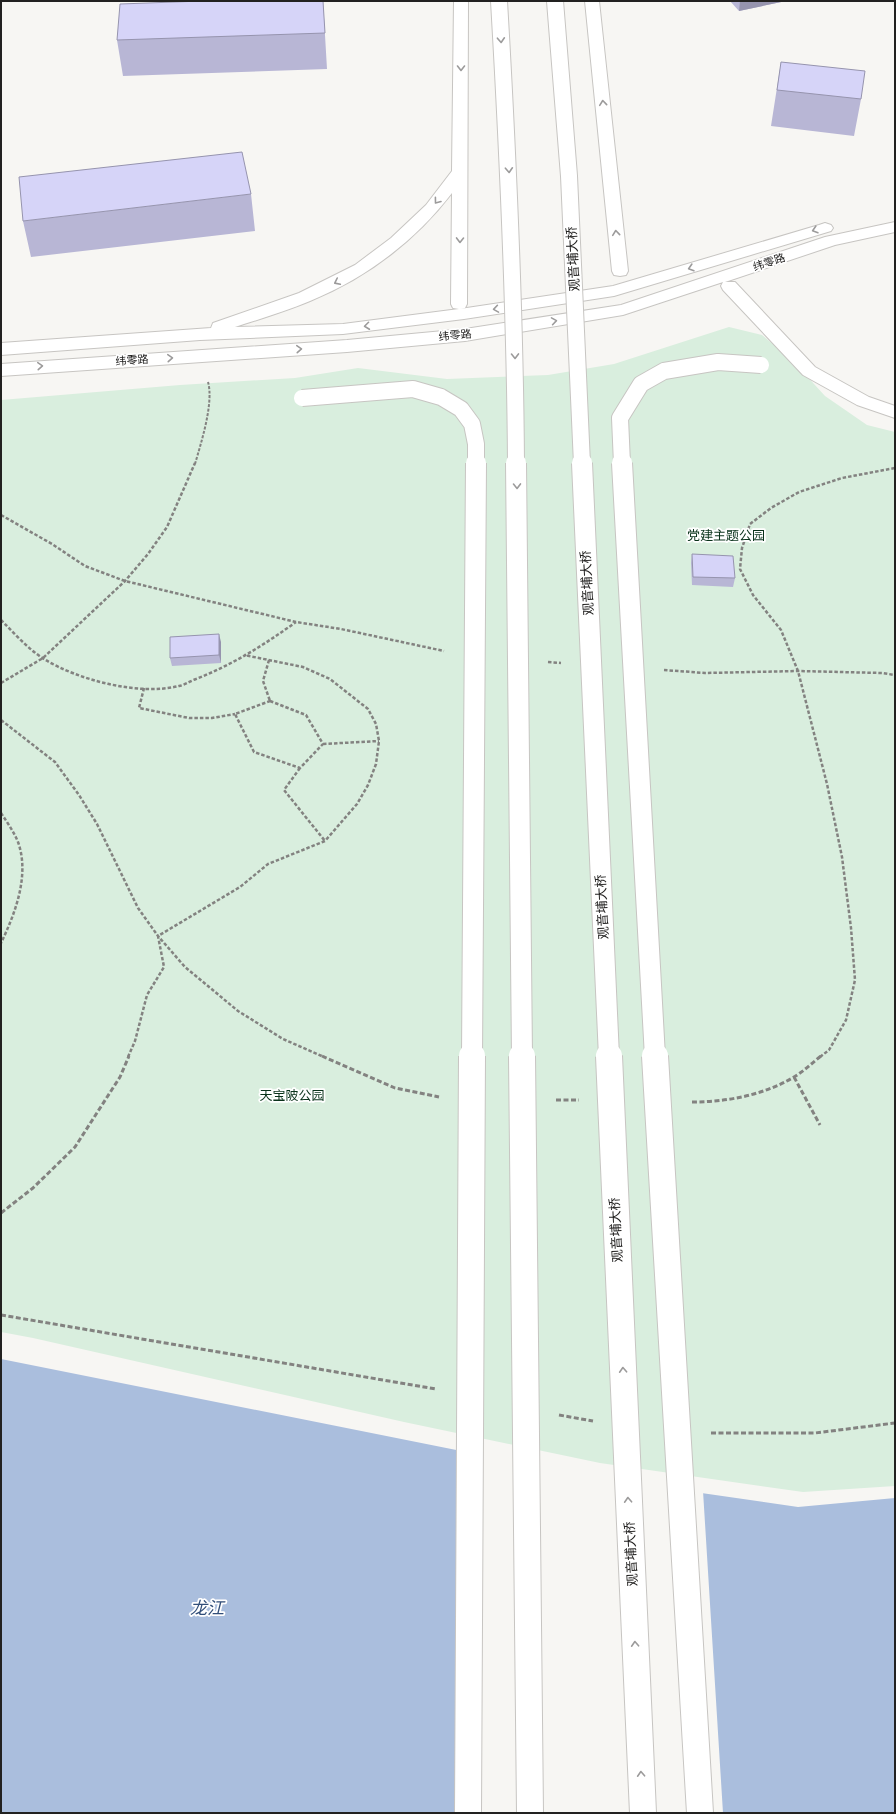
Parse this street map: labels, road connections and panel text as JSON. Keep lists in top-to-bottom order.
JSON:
{
  "streets": {
    "main road": ["观音埔大桥", "纬零路"]
  },
  "water": ["龙江"],
  "parks": ["党建主题公园", "天宝陂公园"]
}
